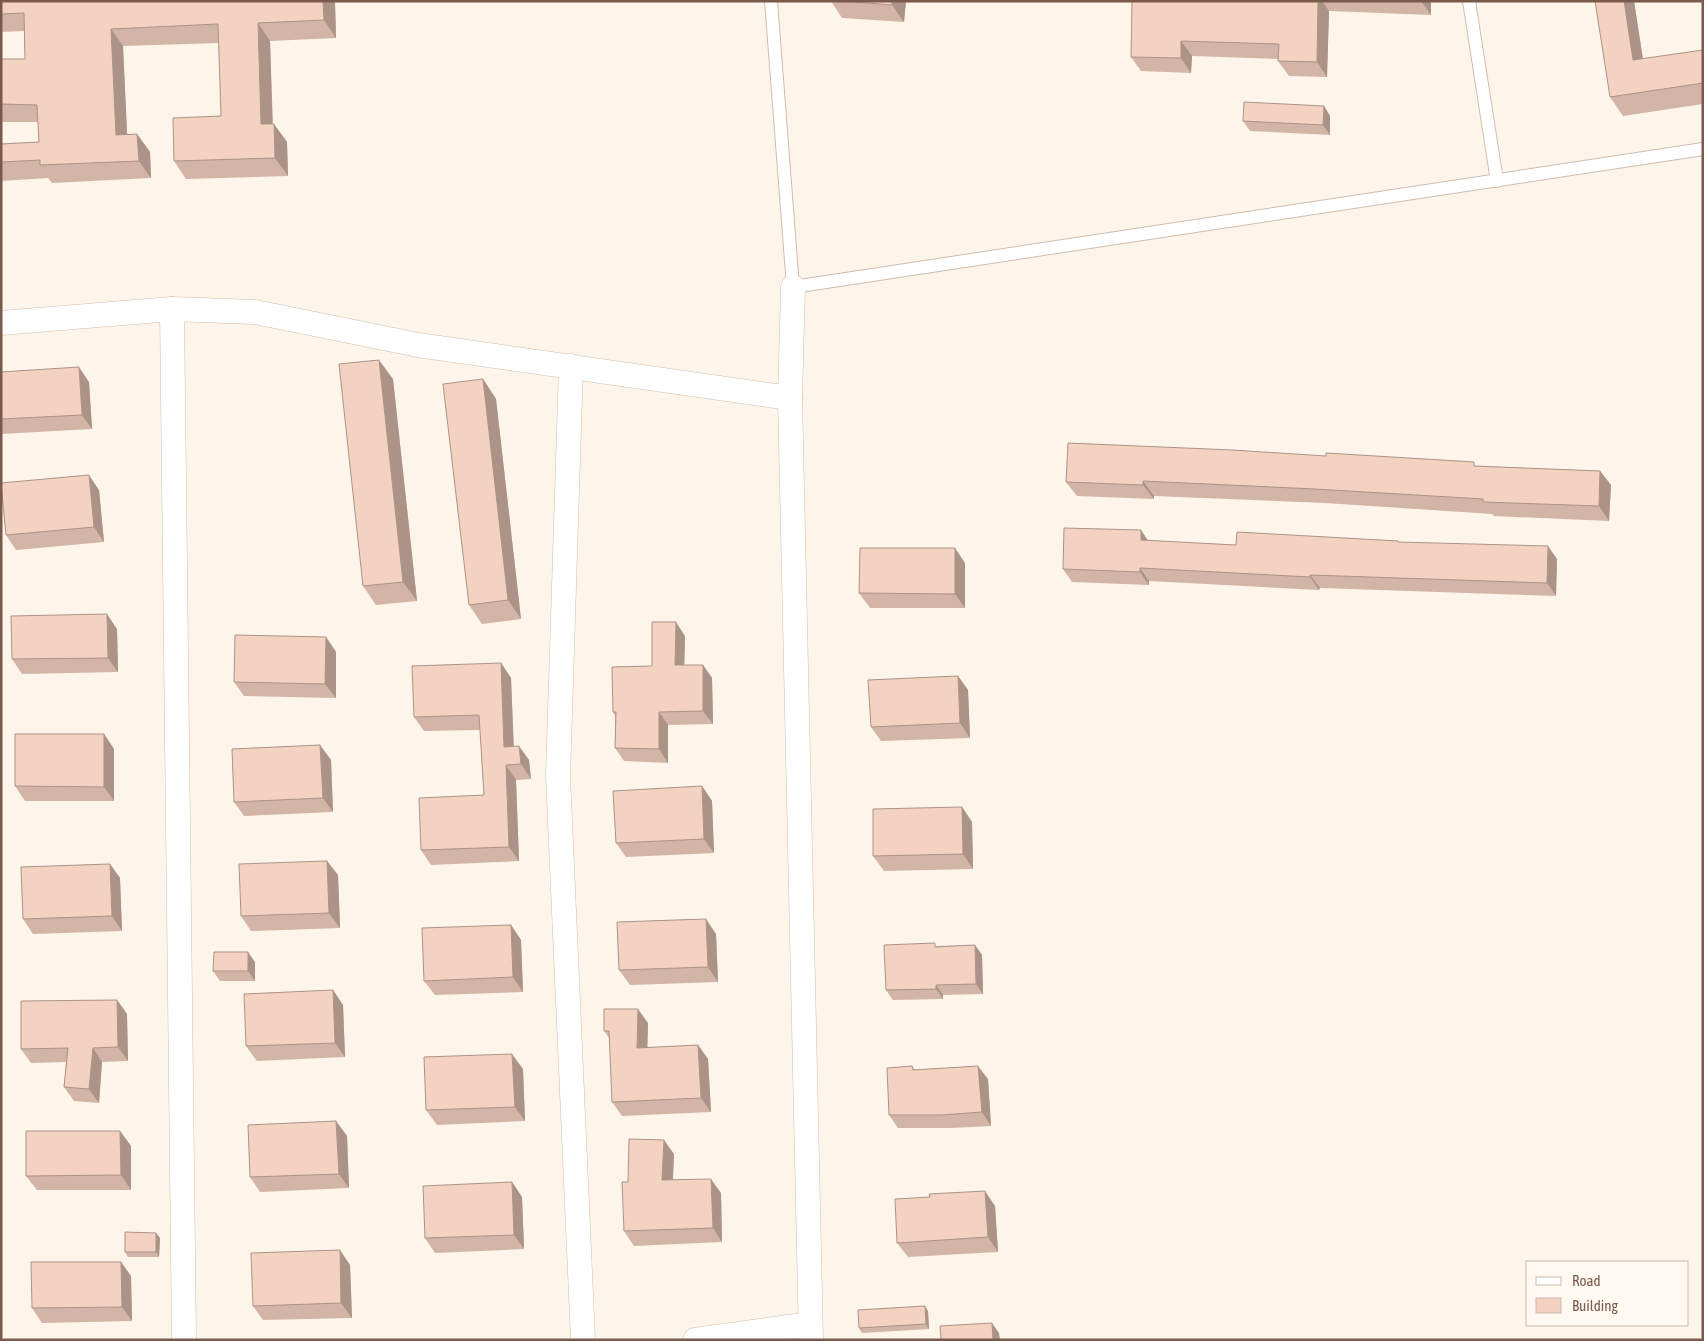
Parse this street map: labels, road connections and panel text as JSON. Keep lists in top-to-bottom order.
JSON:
{
  "legend": ["Road", "Building"]
}
